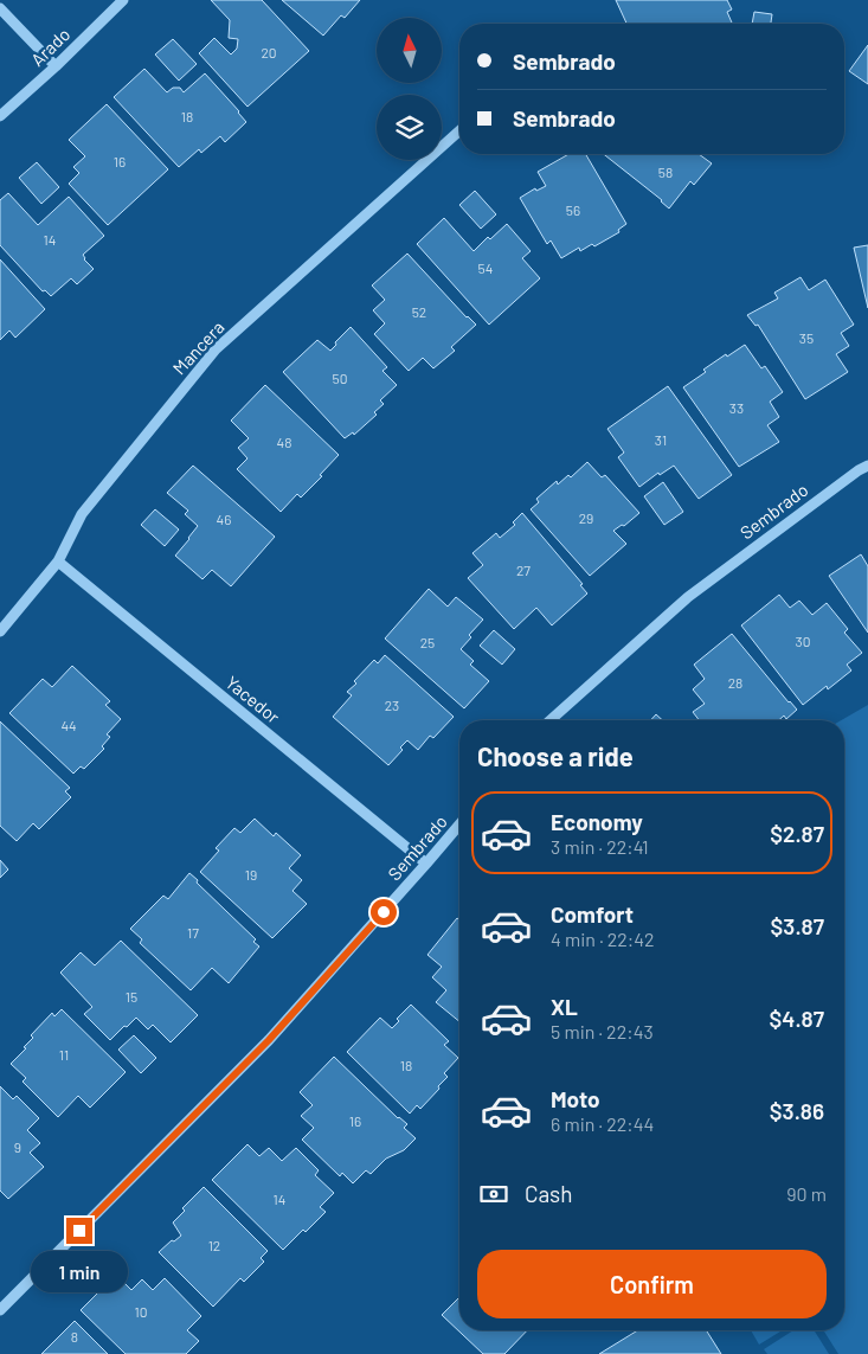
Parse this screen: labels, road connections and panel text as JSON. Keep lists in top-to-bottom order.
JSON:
{
  "streets": {
    "street": [
      "Arado",
      "Mancera",
      "Sembrado",
      "Yacedor"
    ]
  },
  "crossings": [
    ["Mancera", "Yacedor"],
    ["Sembrado", "Yacedor"]
  ],
  "house_numbers": [
    "20",
    "18",
    "16",
    "58",
    "56",
    "14",
    "54",
    "52",
    "35",
    "50",
    "33",
    "31",
    "48",
    "29",
    "46",
    "27",
    "30",
    "25",
    "28",
    "23",
    "44",
    "19",
    "17",
    "15",
    "11",
    "18",
    "16",
    "9",
    "14",
    "12",
    "10",
    "8"
  ],
  "north": "top",
  "page": {
    "banner": ["Sembrado", "Sembrado"],
    "heading": "Choose a ride",
    "list": [
      {
        "name": "Economy",
        "note": "3 min · 22:41",
        "value": "$2.87"
      },
      {
        "name": "Comfort",
        "note": "4 min · 22:42",
        "value": "$3.87"
      },
      {
        "name": "XL",
        "note": "5 min · 22:43",
        "value": "$4.87"
      },
      {
        "name": "Moto",
        "note": "6 min · 22:44",
        "value": "$3.86"
      }
    ],
    "pay": ["Cash", "90 m"],
    "buttons": "Confirm",
    "bubble": "1 min"
  }
}
